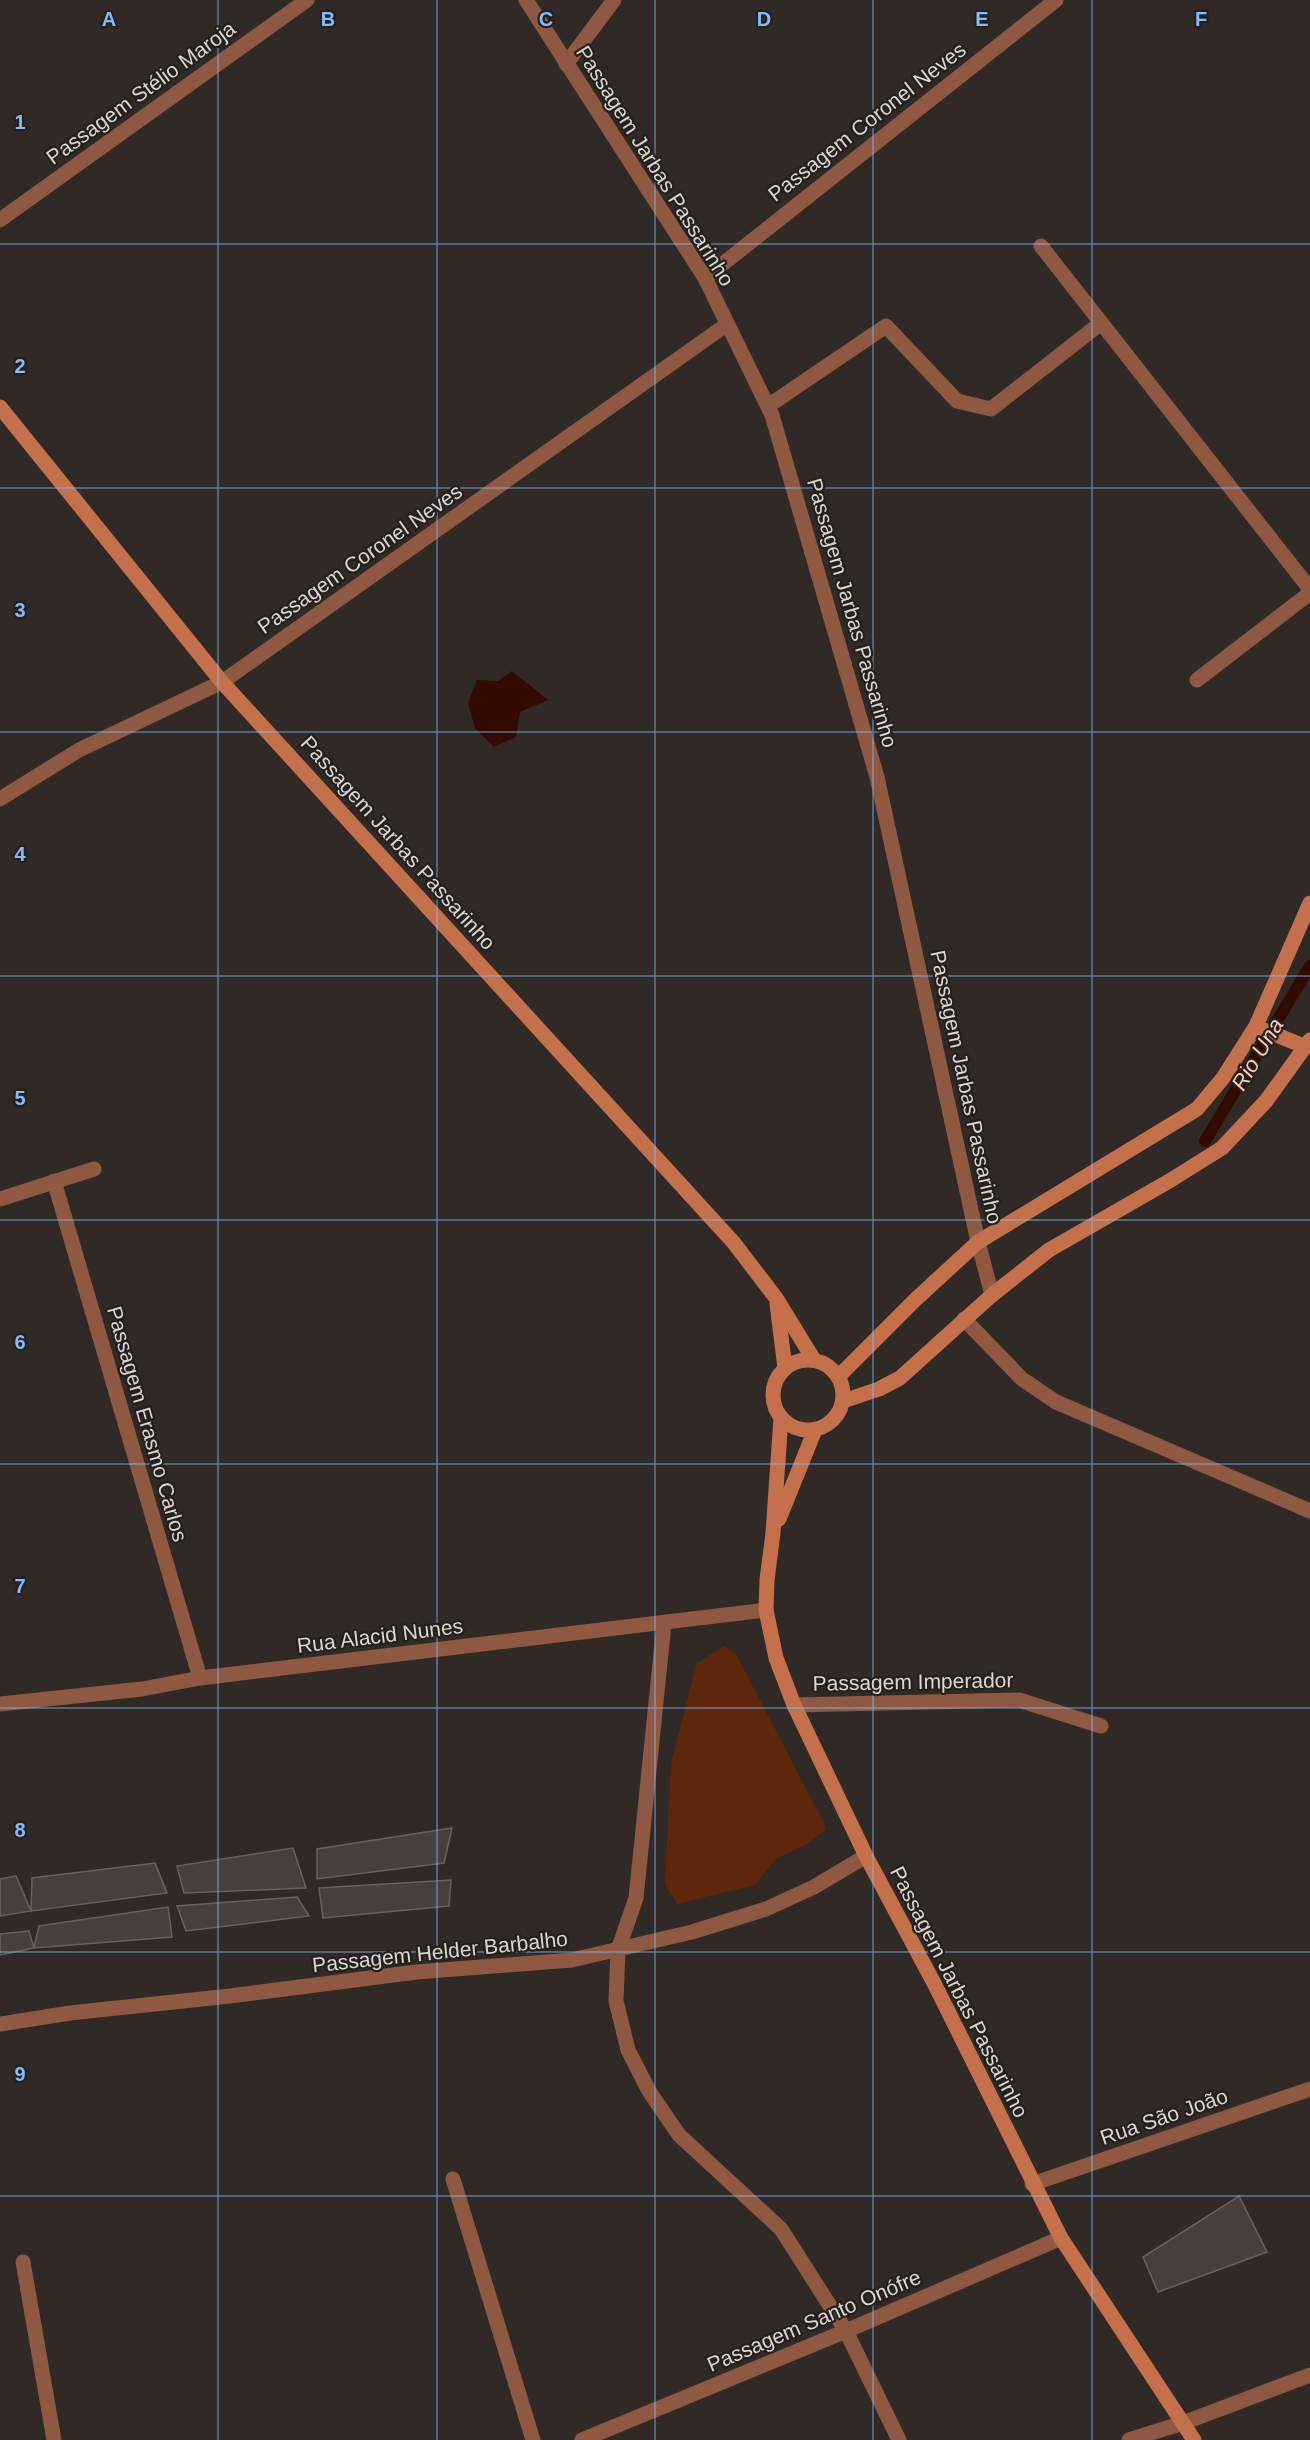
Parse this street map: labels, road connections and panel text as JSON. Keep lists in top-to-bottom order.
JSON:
{
  "streets": {
    "main road": ["Passagem Jarbas Passarinho"],
    "street": [
      "Passagem Stélio Maroja",
      "Passagem Coronel Neves",
      "Passagem Erasmo Carlos",
      "Rua Alacid Nunes",
      "Passagem Imperador",
      "Passagem Helder Barbalho",
      "Rua São João",
      "Passagem Santo Onófre"
    ]
  },
  "crossings": [
    ["Passagem Coronel Neves", "Passagem Jarbas Passarinho"],
    ["Passagem Jarbas Passarinho", "Rua Alacid Nunes"],
    ["Passagem Jarbas Passarinho", "Passagem Imperador"],
    ["Passagem Jarbas Passarinho", "Passagem Helder Barbalho"],
    ["Passagem Jarbas Passarinho", "Rua São João"],
    ["Passagem Jarbas Passarinho", "Passagem Santo Onófre"],
    ["Passagem Erasmo Carlos", "Rua Alacid Nunes"]
  ],
  "water": ["Rio Una"],
  "grid": {
    "columns": [
      "A",
      "B",
      "C",
      "D",
      "E",
      "F"
    ],
    "rows": [
      "1",
      "2",
      "3",
      "4",
      "5",
      "6",
      "7",
      "8",
      "9"
    ]
  }
}
